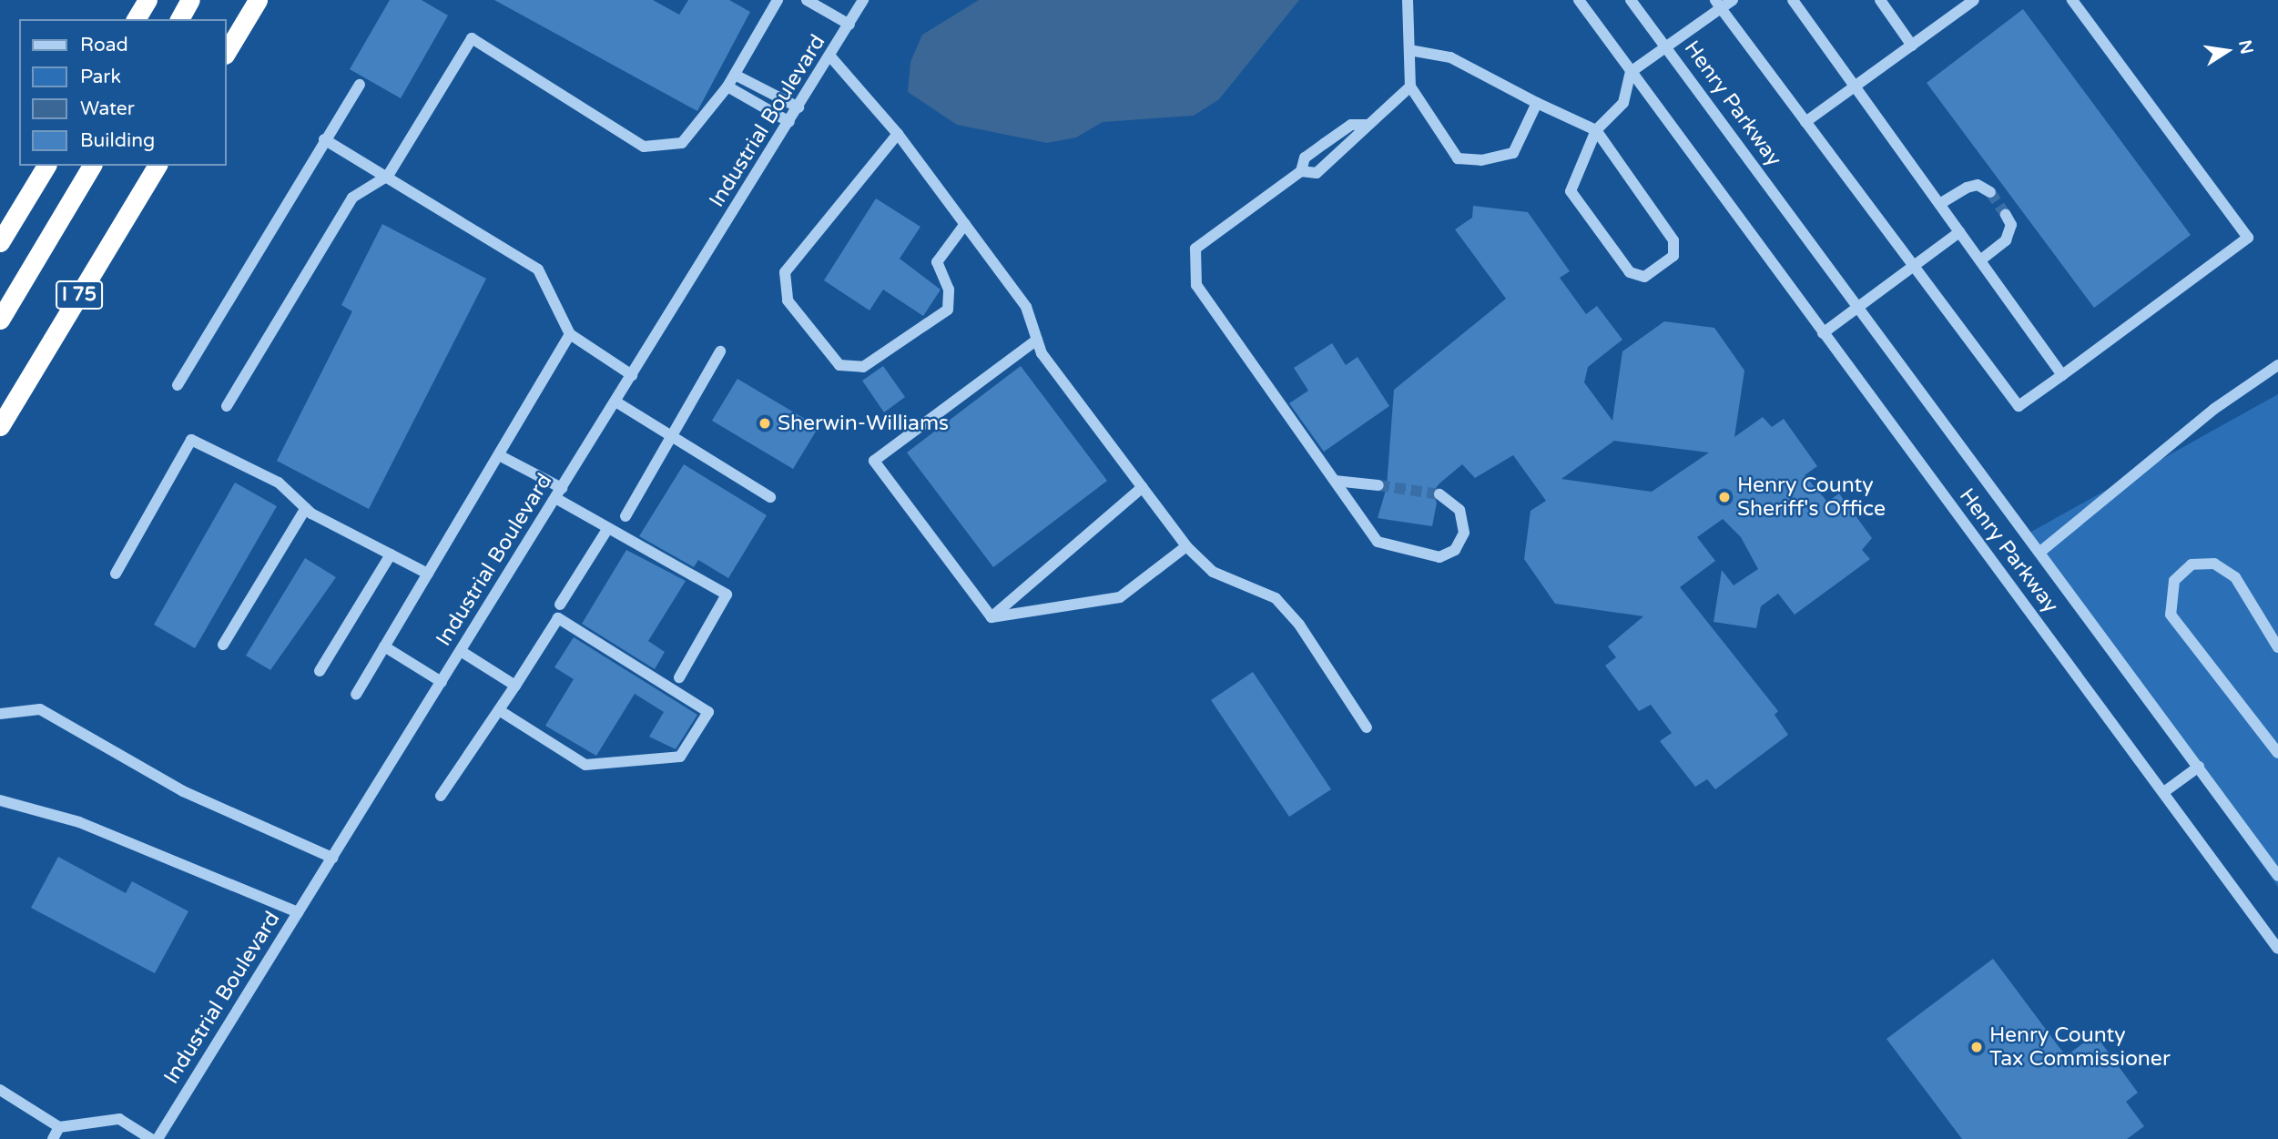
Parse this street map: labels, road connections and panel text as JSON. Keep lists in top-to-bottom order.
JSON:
{
  "streets": {
    "highway": ["I 75"],
    "street": ["Henry Parkway", "Industrial Boulevard"]
  },
  "places": ["Sherwin-Williams", "Henry County Sheriff's Office", "Henry County Tax Commissioner"],
  "legend": [
    "Road",
    "Park",
    "Water",
    "Building"
  ],
  "north": "right"
}
